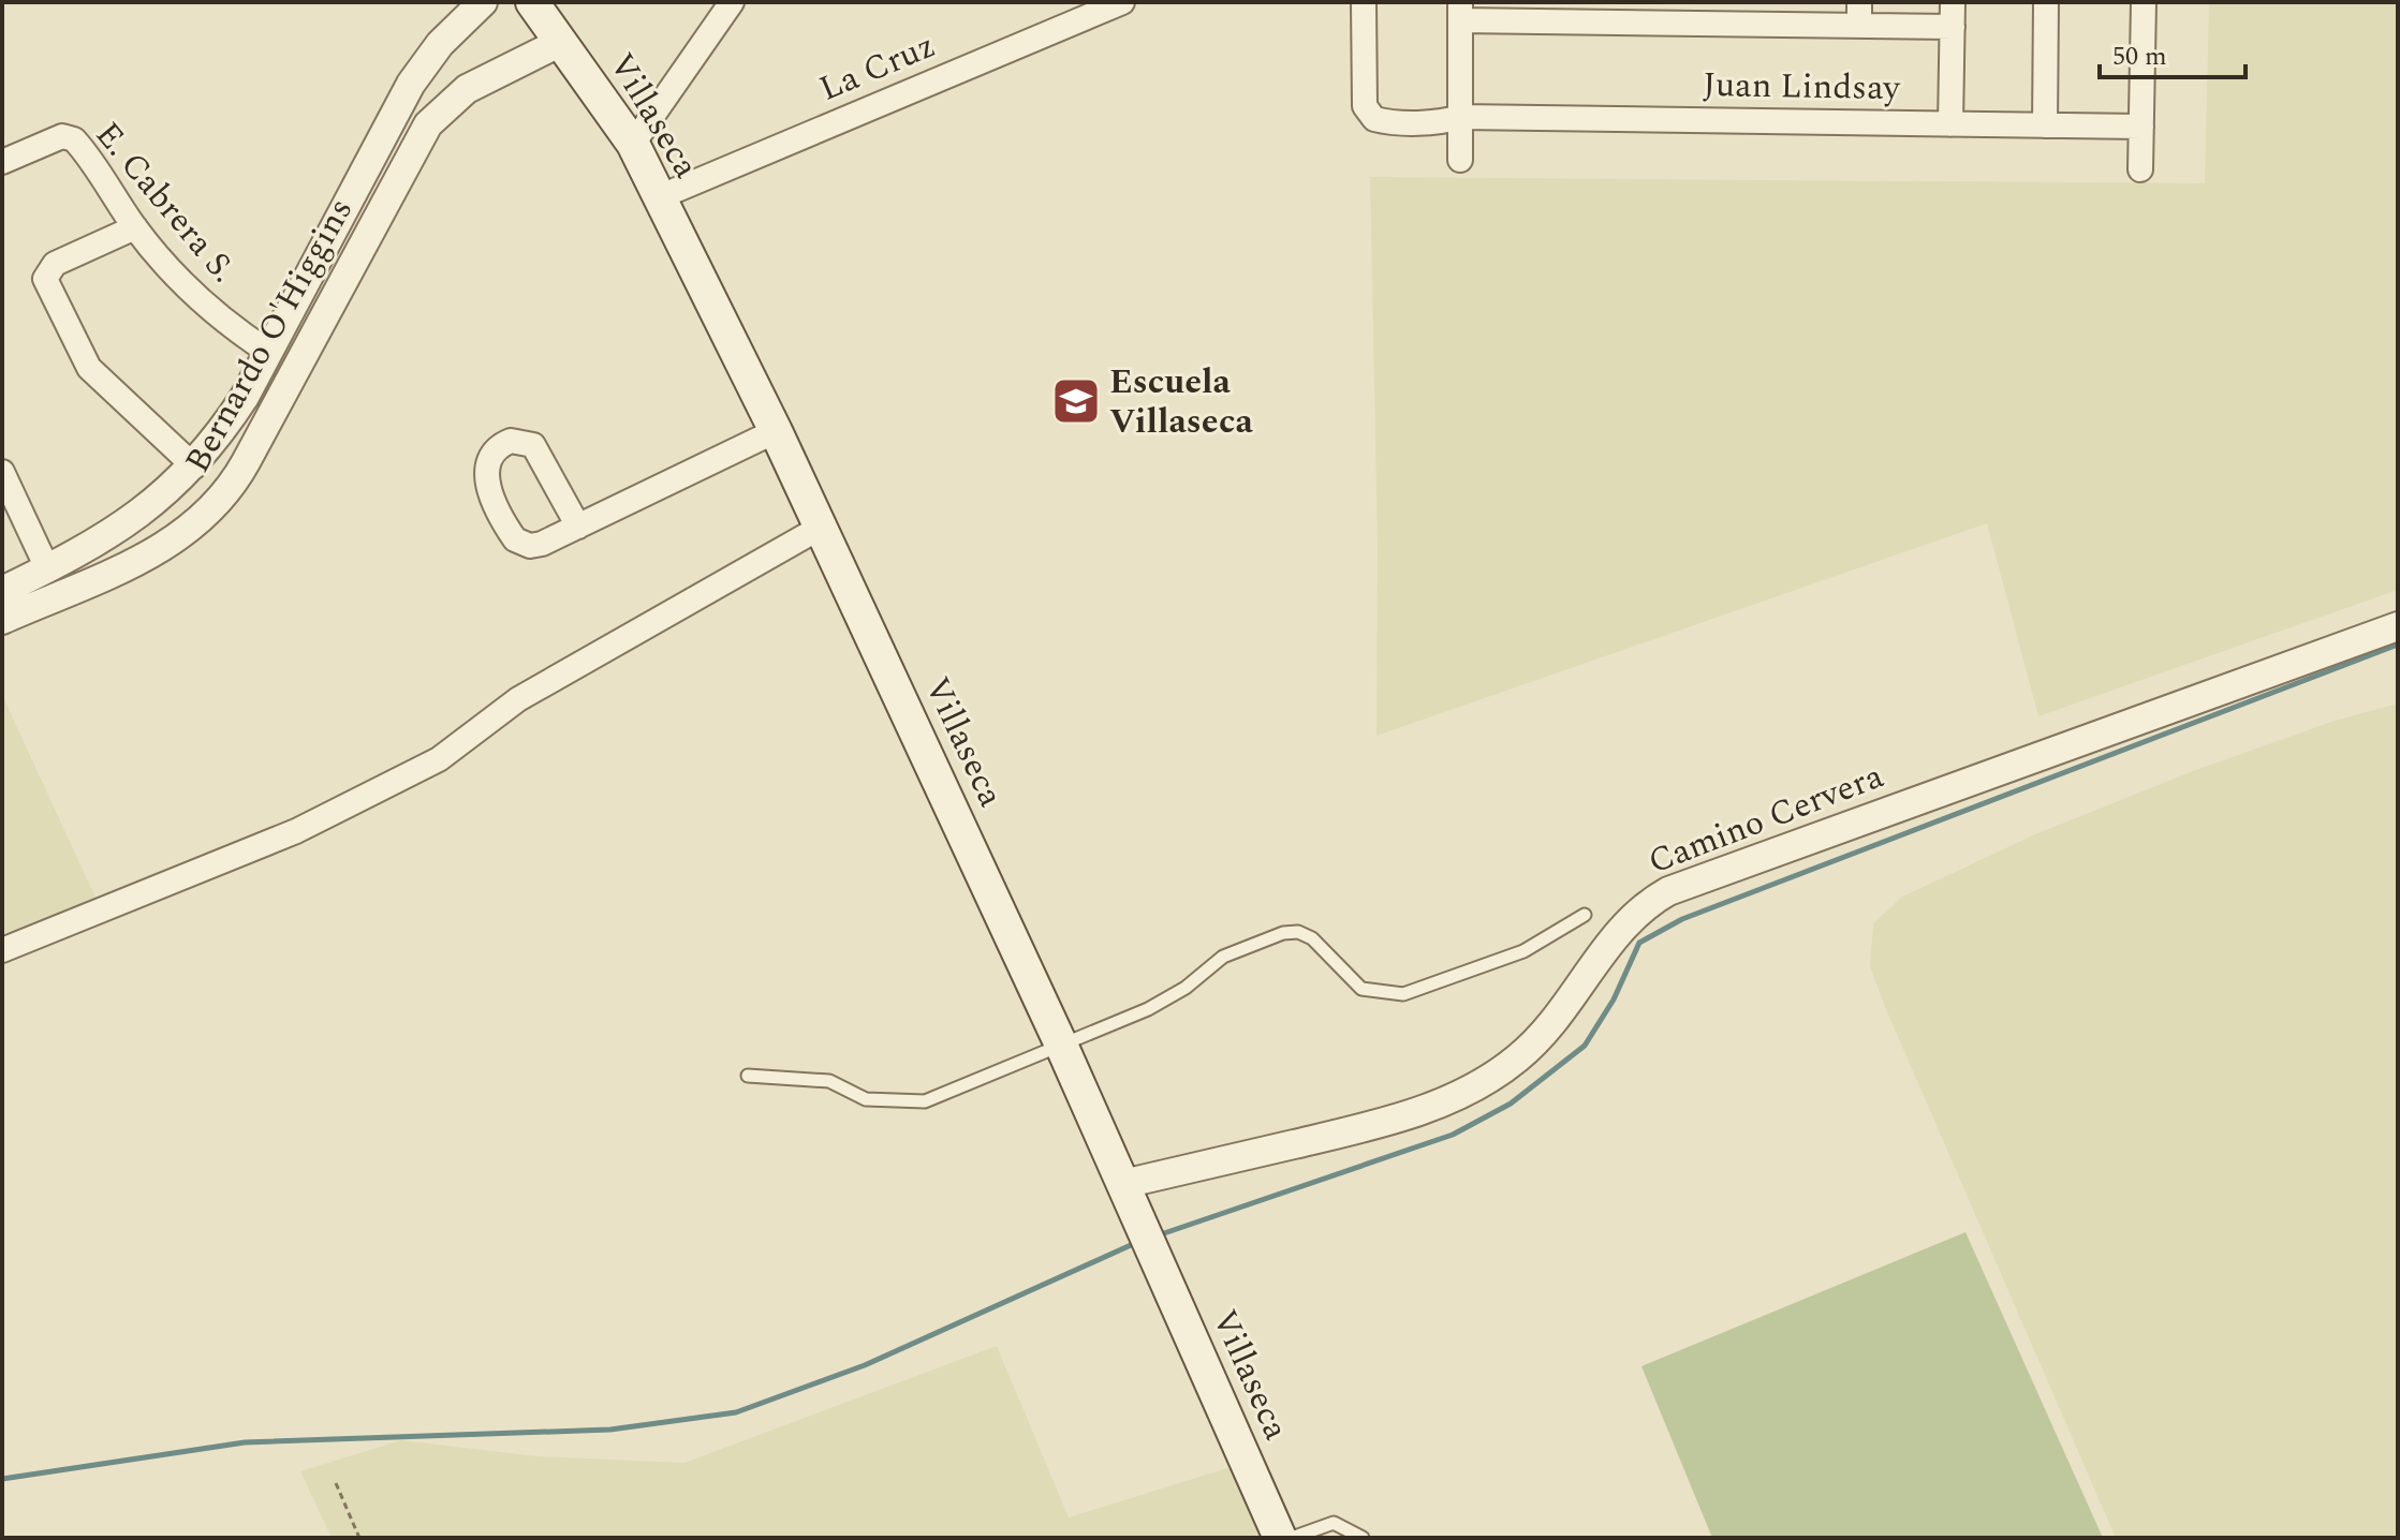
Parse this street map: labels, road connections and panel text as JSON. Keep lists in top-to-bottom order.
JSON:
{
  "streets": {
    "main road": ["Villaseca"],
    "street": [
      "La Cruz",
      "Juan Lindsay",
      "E. Cabrera S.",
      "Bernardo O'Higgins",
      "Camino Cervera"
    ]
  },
  "crossings": [
    ["La Cruz", "Villaseca"],
    ["Villaseca", "Bernardo O'Higgins"],
    ["Villaseca", "Camino Cervera"],
    ["E. Cabrera S.", "Bernardo O'Higgins"]
  ],
  "places": {
    "school or university": ["Escuela Villaseca"]
  },
  "scale_bar": "50 m"
}
